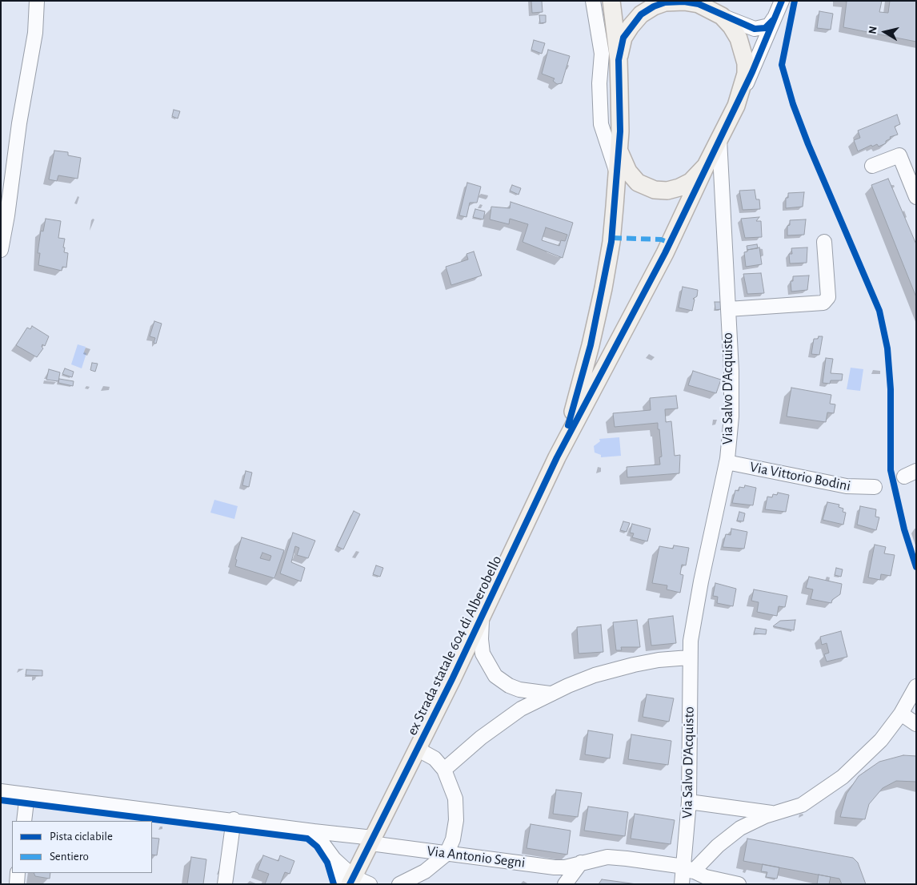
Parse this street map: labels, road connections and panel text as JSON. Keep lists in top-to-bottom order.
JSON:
{
  "streets": {
    "main road": ["ex Strada statale 604 di Alberobello"],
    "street": ["Via Salvo D'Acquisto", "Via Vittorio Bodini", "Via Antonio Segni"]
  },
  "crossings": [
    ["Via Salvo D'Acquisto", "Via Vittorio Bodini"],
    ["Via Salvo D'Acquisto", "ex Strada statale 604 di Alberobello"],
    ["Via Salvo D'Acquisto", "Via Antonio Segni"],
    ["ex Strada statale 604 di Alberobello", "Via Antonio Segni"]
  ],
  "legend": ["Pista ciclabile", "Sentiero"],
  "north": "left"
}
